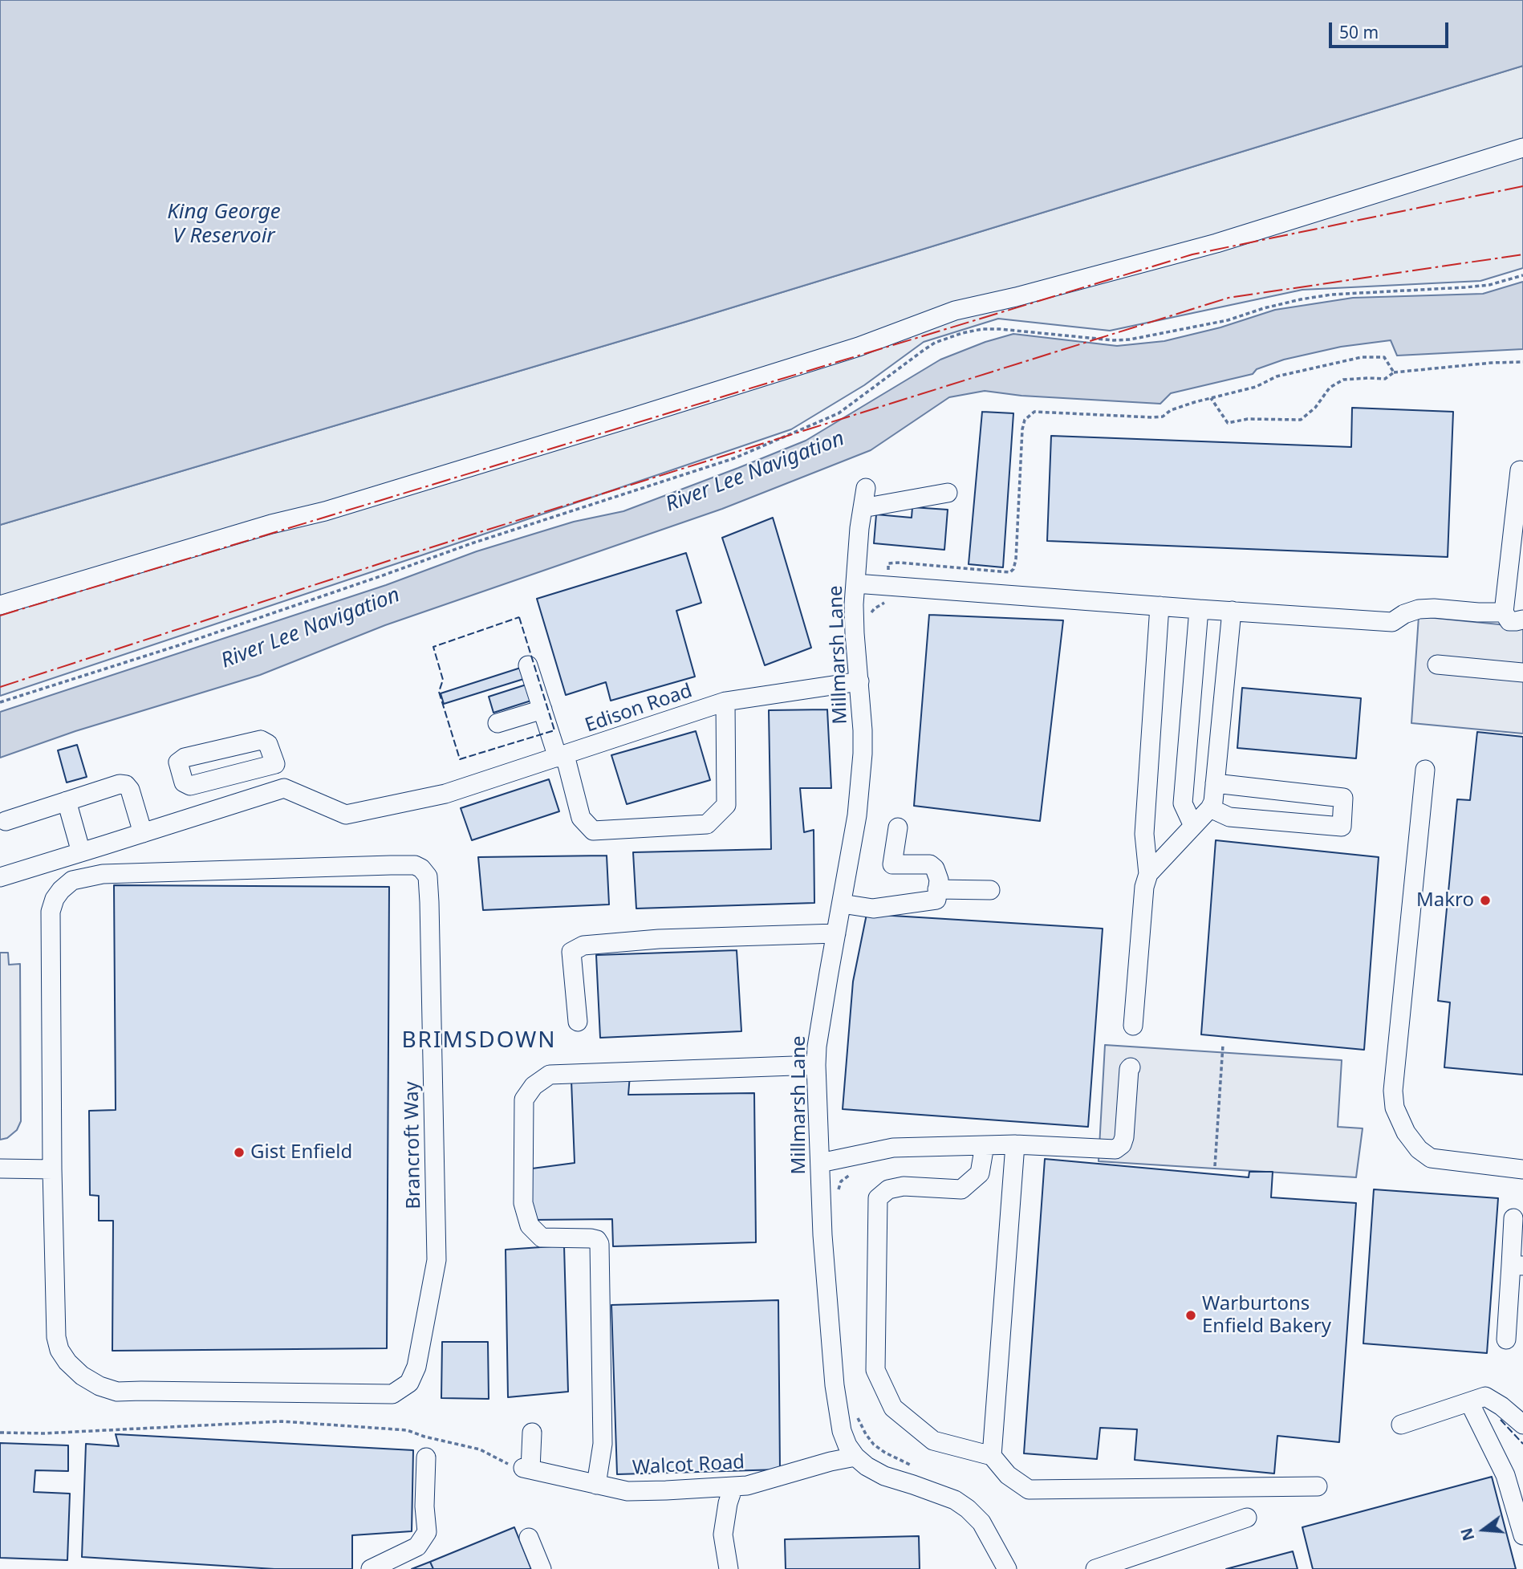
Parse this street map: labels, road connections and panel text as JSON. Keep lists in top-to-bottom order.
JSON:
{
  "streets": {
    "street": [
      "Millmarsh Lane",
      "Edison Road",
      "Brancroft Way",
      "Walcot Road"
    ]
  },
  "crossings": [
    ["Millmarsh Lane", "Edison Road"],
    ["Millmarsh Lane", "Walcot Road"]
  ],
  "districts": ["BRIMSDOWN"],
  "water": ["King George V Reservoir", "River Lee Navigation"],
  "places": ["Makro", "Gist Enfield", "Warburtons Enfield Bakery"],
  "scale_bar": "50 m",
  "north": "left"
}
